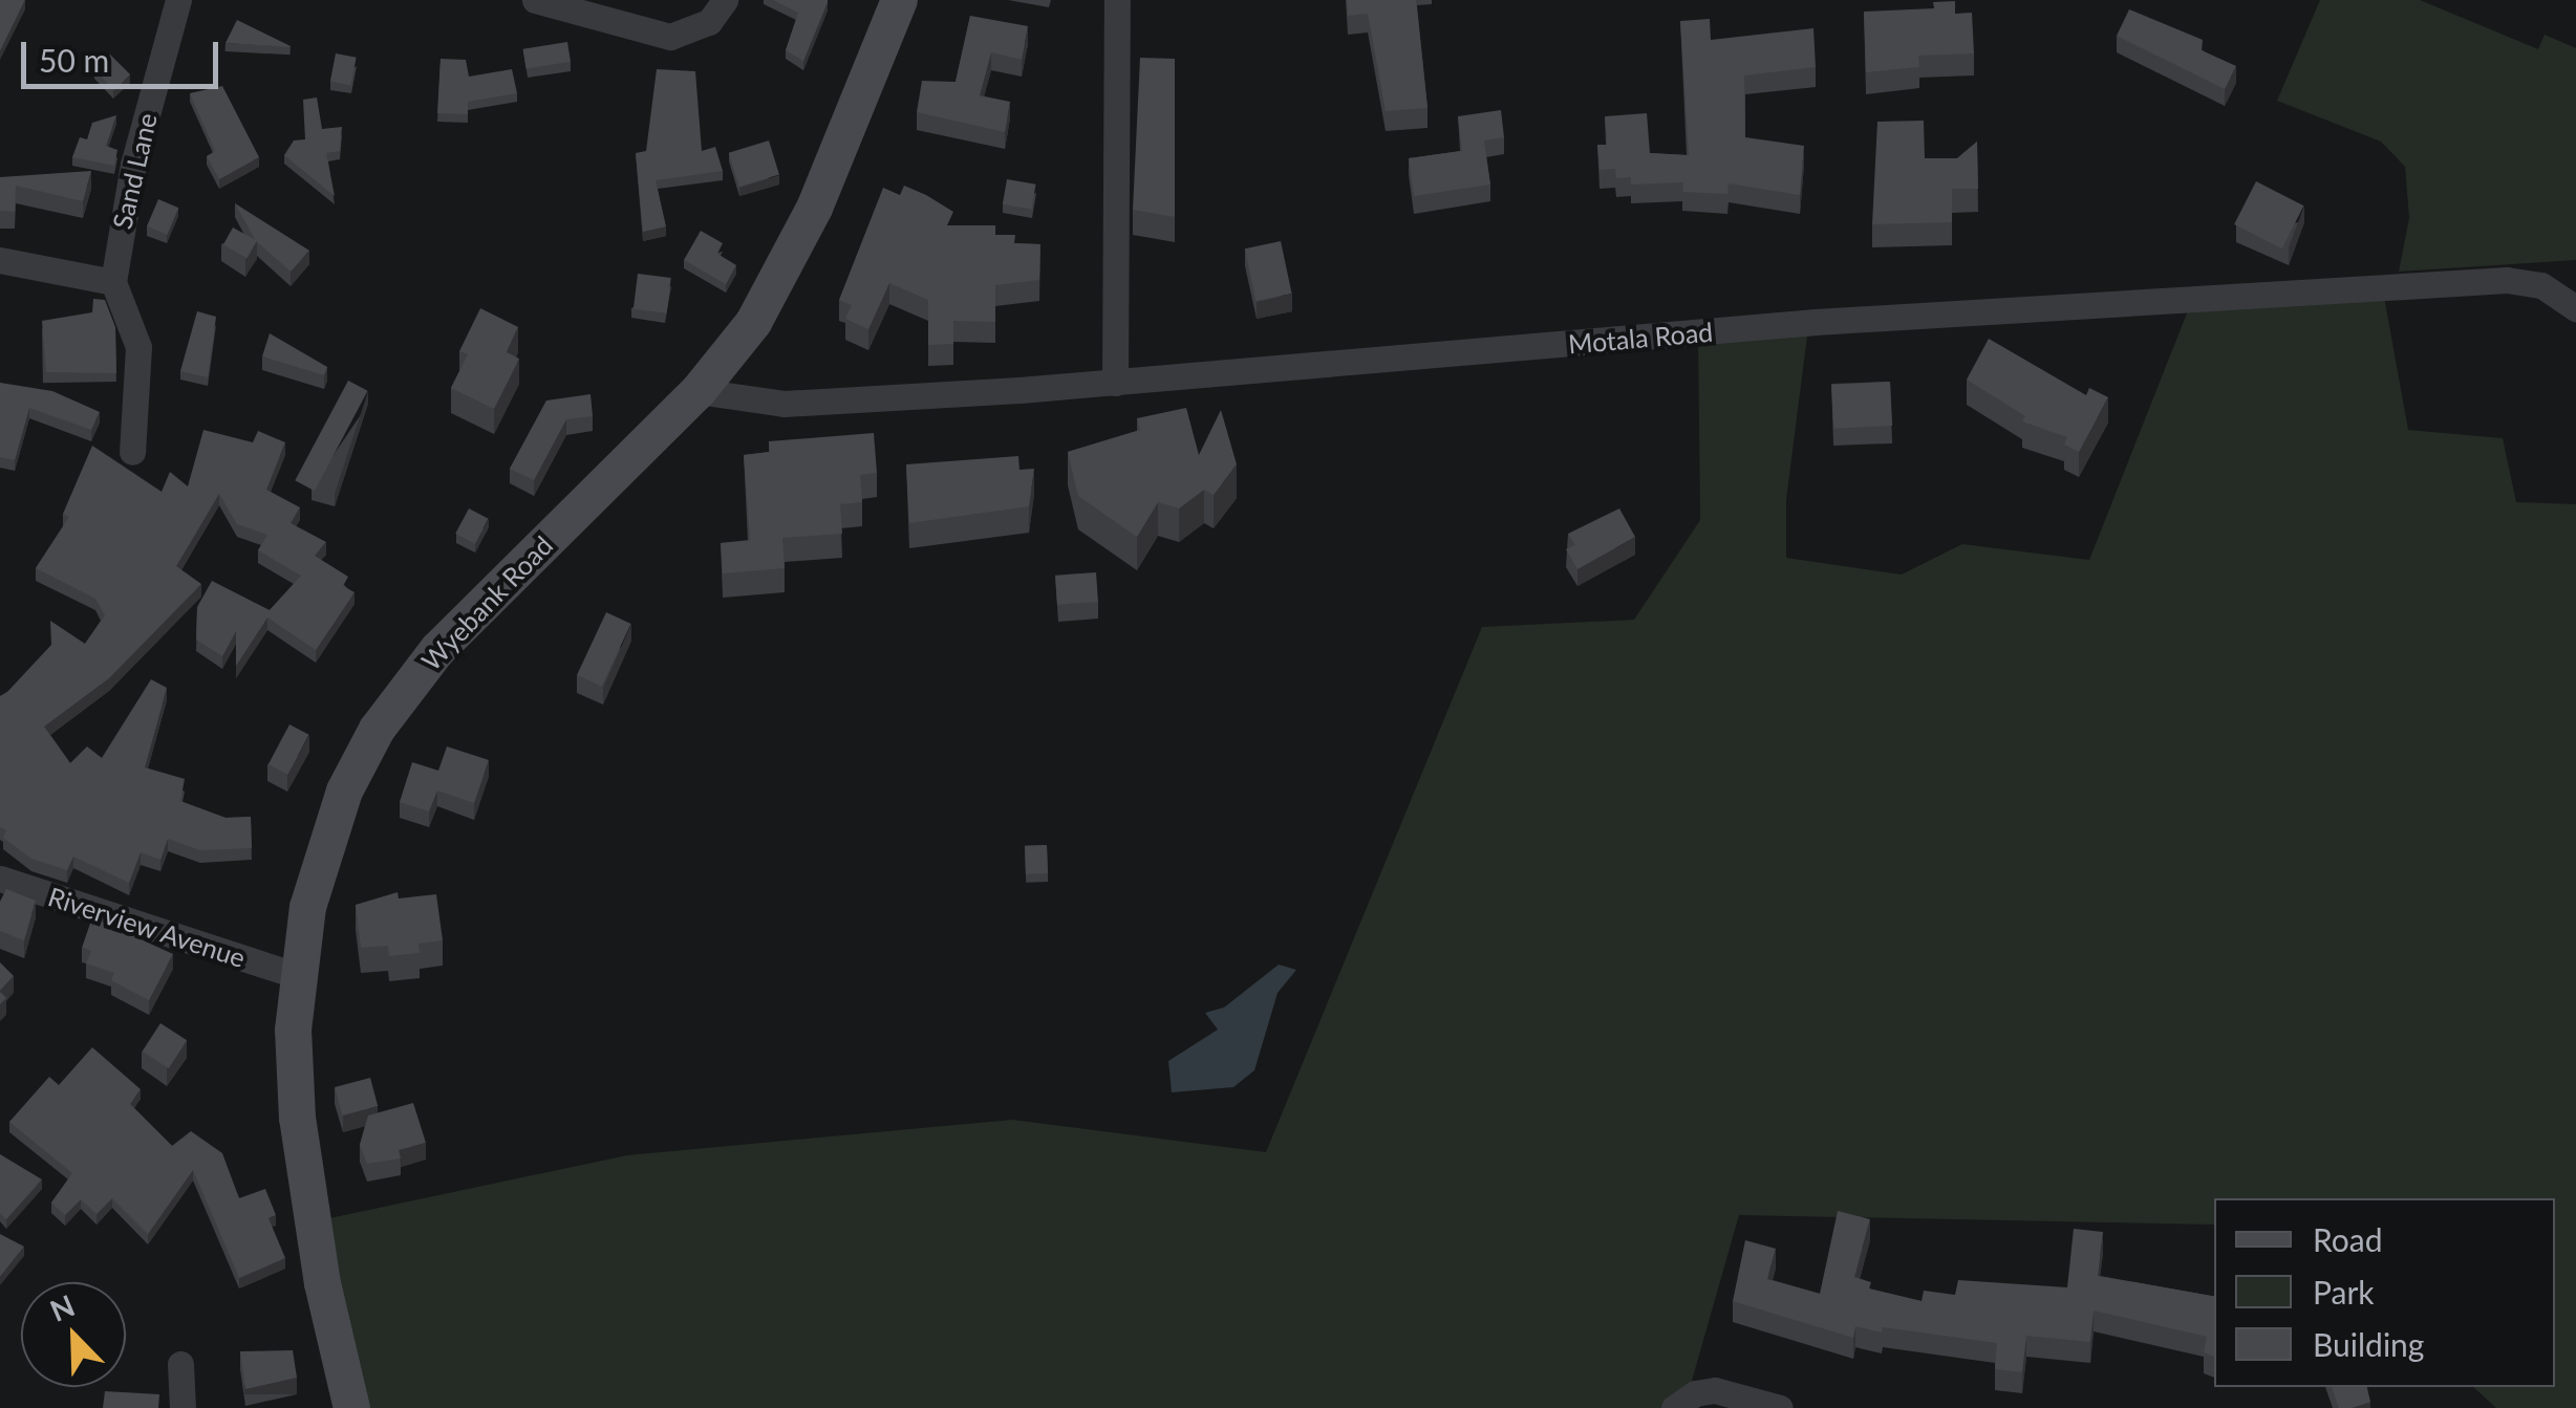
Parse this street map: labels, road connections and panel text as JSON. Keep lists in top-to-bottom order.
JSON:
{
  "streets": {
    "street": [
      "Sand Lane",
      "Motala Road",
      "Wyebank Road",
      "Riverview Avenue"
    ]
  },
  "crossings": [
    ["Motala Road", "Wyebank Road"],
    ["Wyebank Road", "Riverview Avenue"]
  ],
  "legend": ["Road", "Park", "Building"],
  "scale_bar": "50 m",
  "north": "top left"
}
